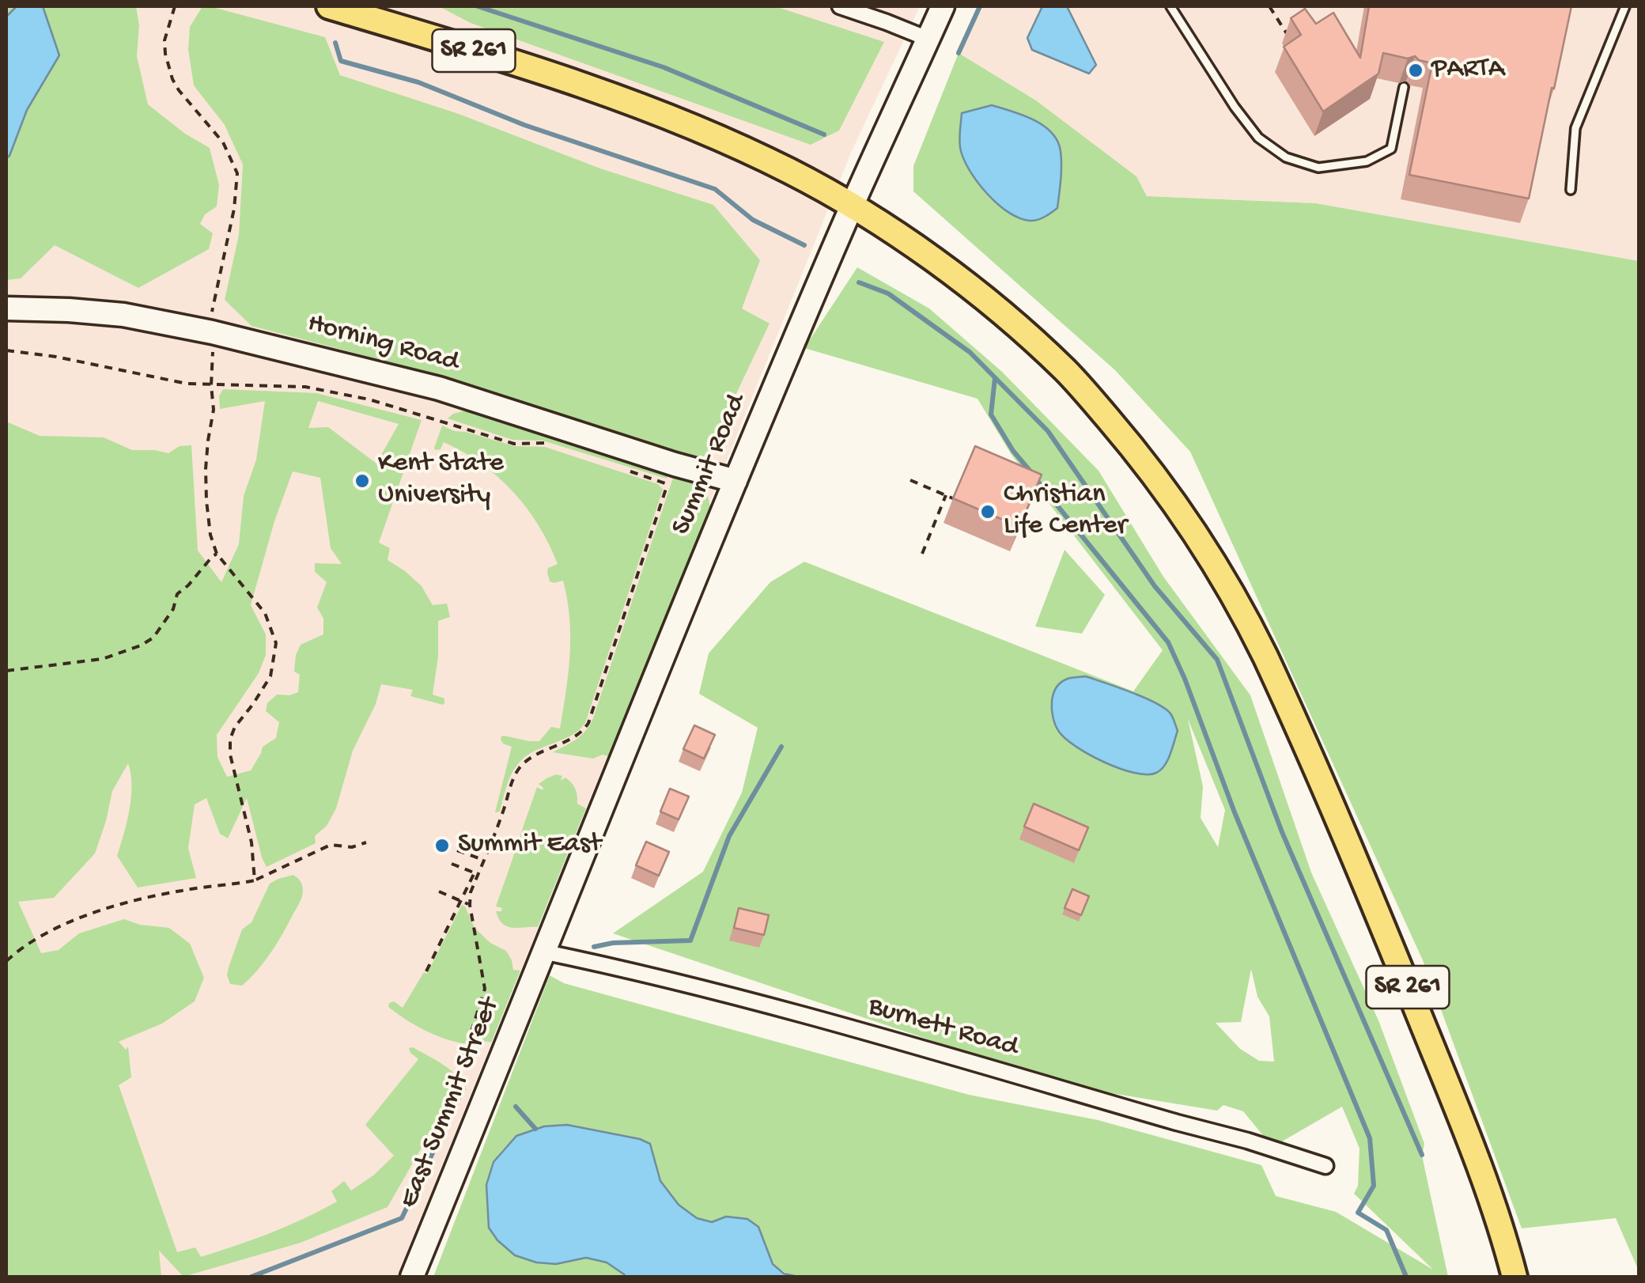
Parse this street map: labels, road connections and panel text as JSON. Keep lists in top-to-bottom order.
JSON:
{
  "streets": {
    "main road": [
      "SR 261",
      "Horning Road",
      "Summit Road",
      "East Summit Street"
    ],
    "street": ["Burnett Road"]
  },
  "crossings": [
    ["SR 261", "Summit Road"],
    ["Horning Road", "Summit Road"],
    ["Summit Road", "Burnett Road"],
    ["Summit Road", "East Summit Street"],
    ["Burnett Road", "East Summit Street"]
  ],
  "places": [
    "PARTA",
    "Kent State University",
    "Christian Life Center",
    "Summit East"
  ]
}
